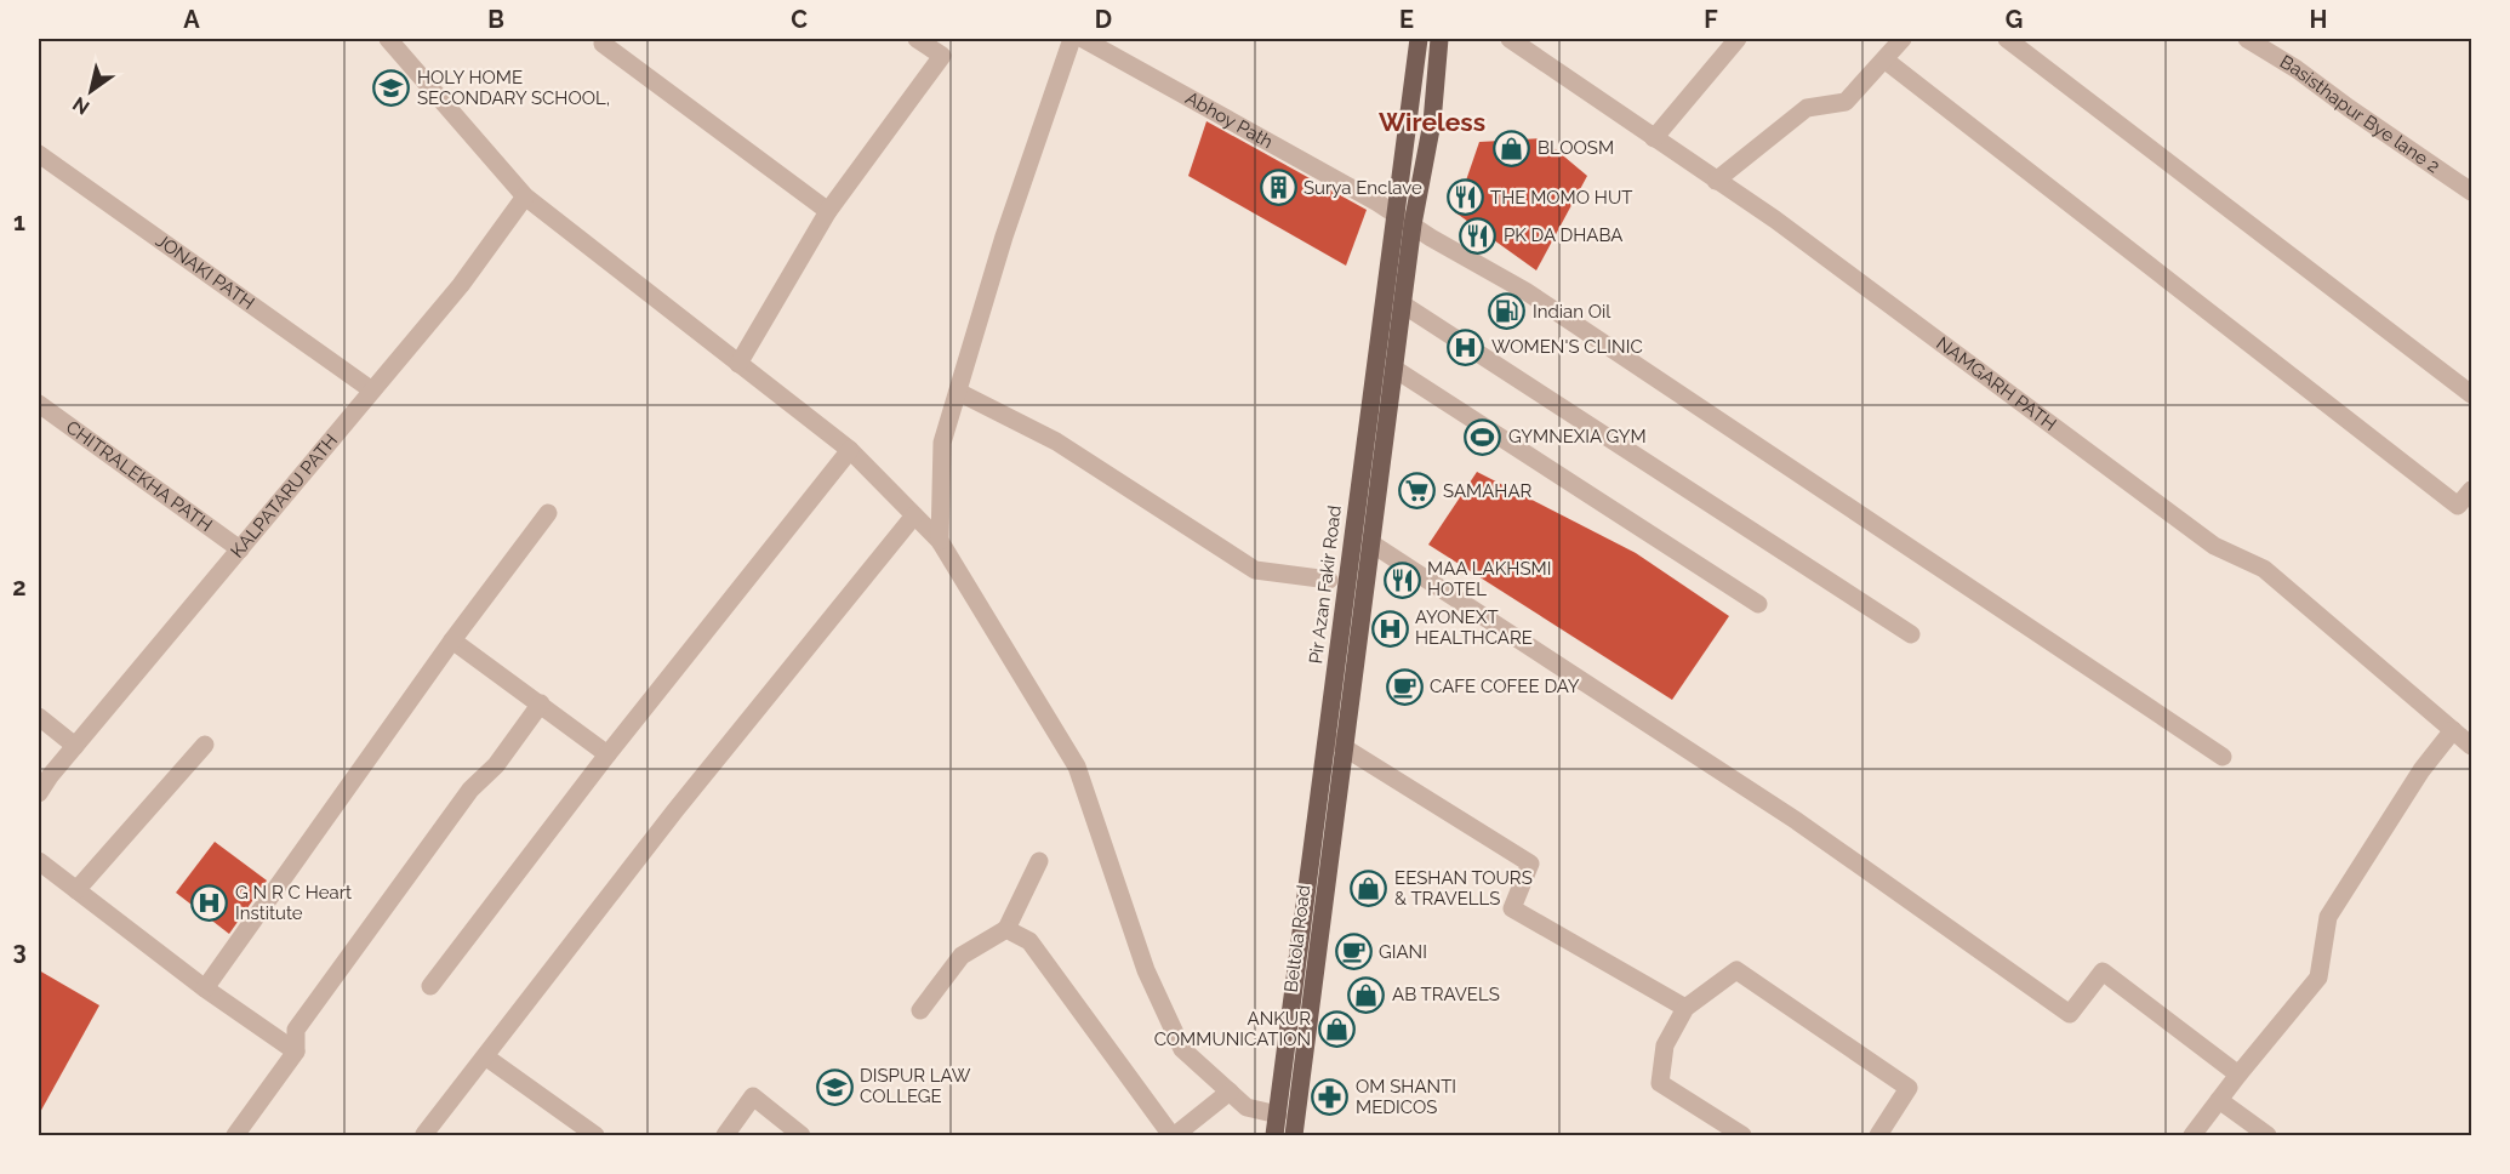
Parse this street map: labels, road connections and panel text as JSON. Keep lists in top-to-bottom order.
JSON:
{
  "streets": {
    "main road": ["Pir Azan Fakir Road", "Beltola Road"],
    "street": [
      "Basisthapur Bye lane 2",
      "Abhoy Path",
      "JONAKI PATH",
      "NAMGARH PATH",
      "CHITRALEKHA PATH",
      "KALPATARU PATH"
    ]
  },
  "crossings": [
    ["Abhoy Path", "Pir Azan Fakir Road"],
    ["JONAKI PATH", "KALPATARU PATH"],
    ["CHITRALEKHA PATH", "KALPATARU PATH"]
  ],
  "districts": ["Wireless"],
  "places": {
    "school or university": ["HOLY HOME SECONDARY SCHOOL,", "DISPUR LAW COLLEGE"],
    "shop": [
      "BLOOSM",
      "EESHAN TOURS & TRAVELLS",
      "AB TRAVELS",
      "ANKUR COMMUNICATION"
    ],
    "building": ["Surya Enclave"],
    "restaurant": ["THE MOMO HUT", "PK DA DHABA", "MAA LAKHSMI HOTEL"],
    "fuel station": ["Indian Oil"],
    "hospital": ["WOMEN'S CLINIC", "AYONEXT HEALTHCARE", "G N R C Heart Institute"],
    "sports": ["GYMNEXIA GYM"],
    "supermarket": ["SAMAHAR"],
    "cafe": ["CAFE COFEE DAY", "GIANI"],
    "pharmacy": ["OM SHANTI MEDICOS"]
  },
  "north": "bottom left",
  "grid": {
    "columns": [
      "A",
      "B",
      "C",
      "D",
      "E",
      "F",
      "G",
      "H"
    ],
    "rows": ["1", "2", "3"]
  }
}
